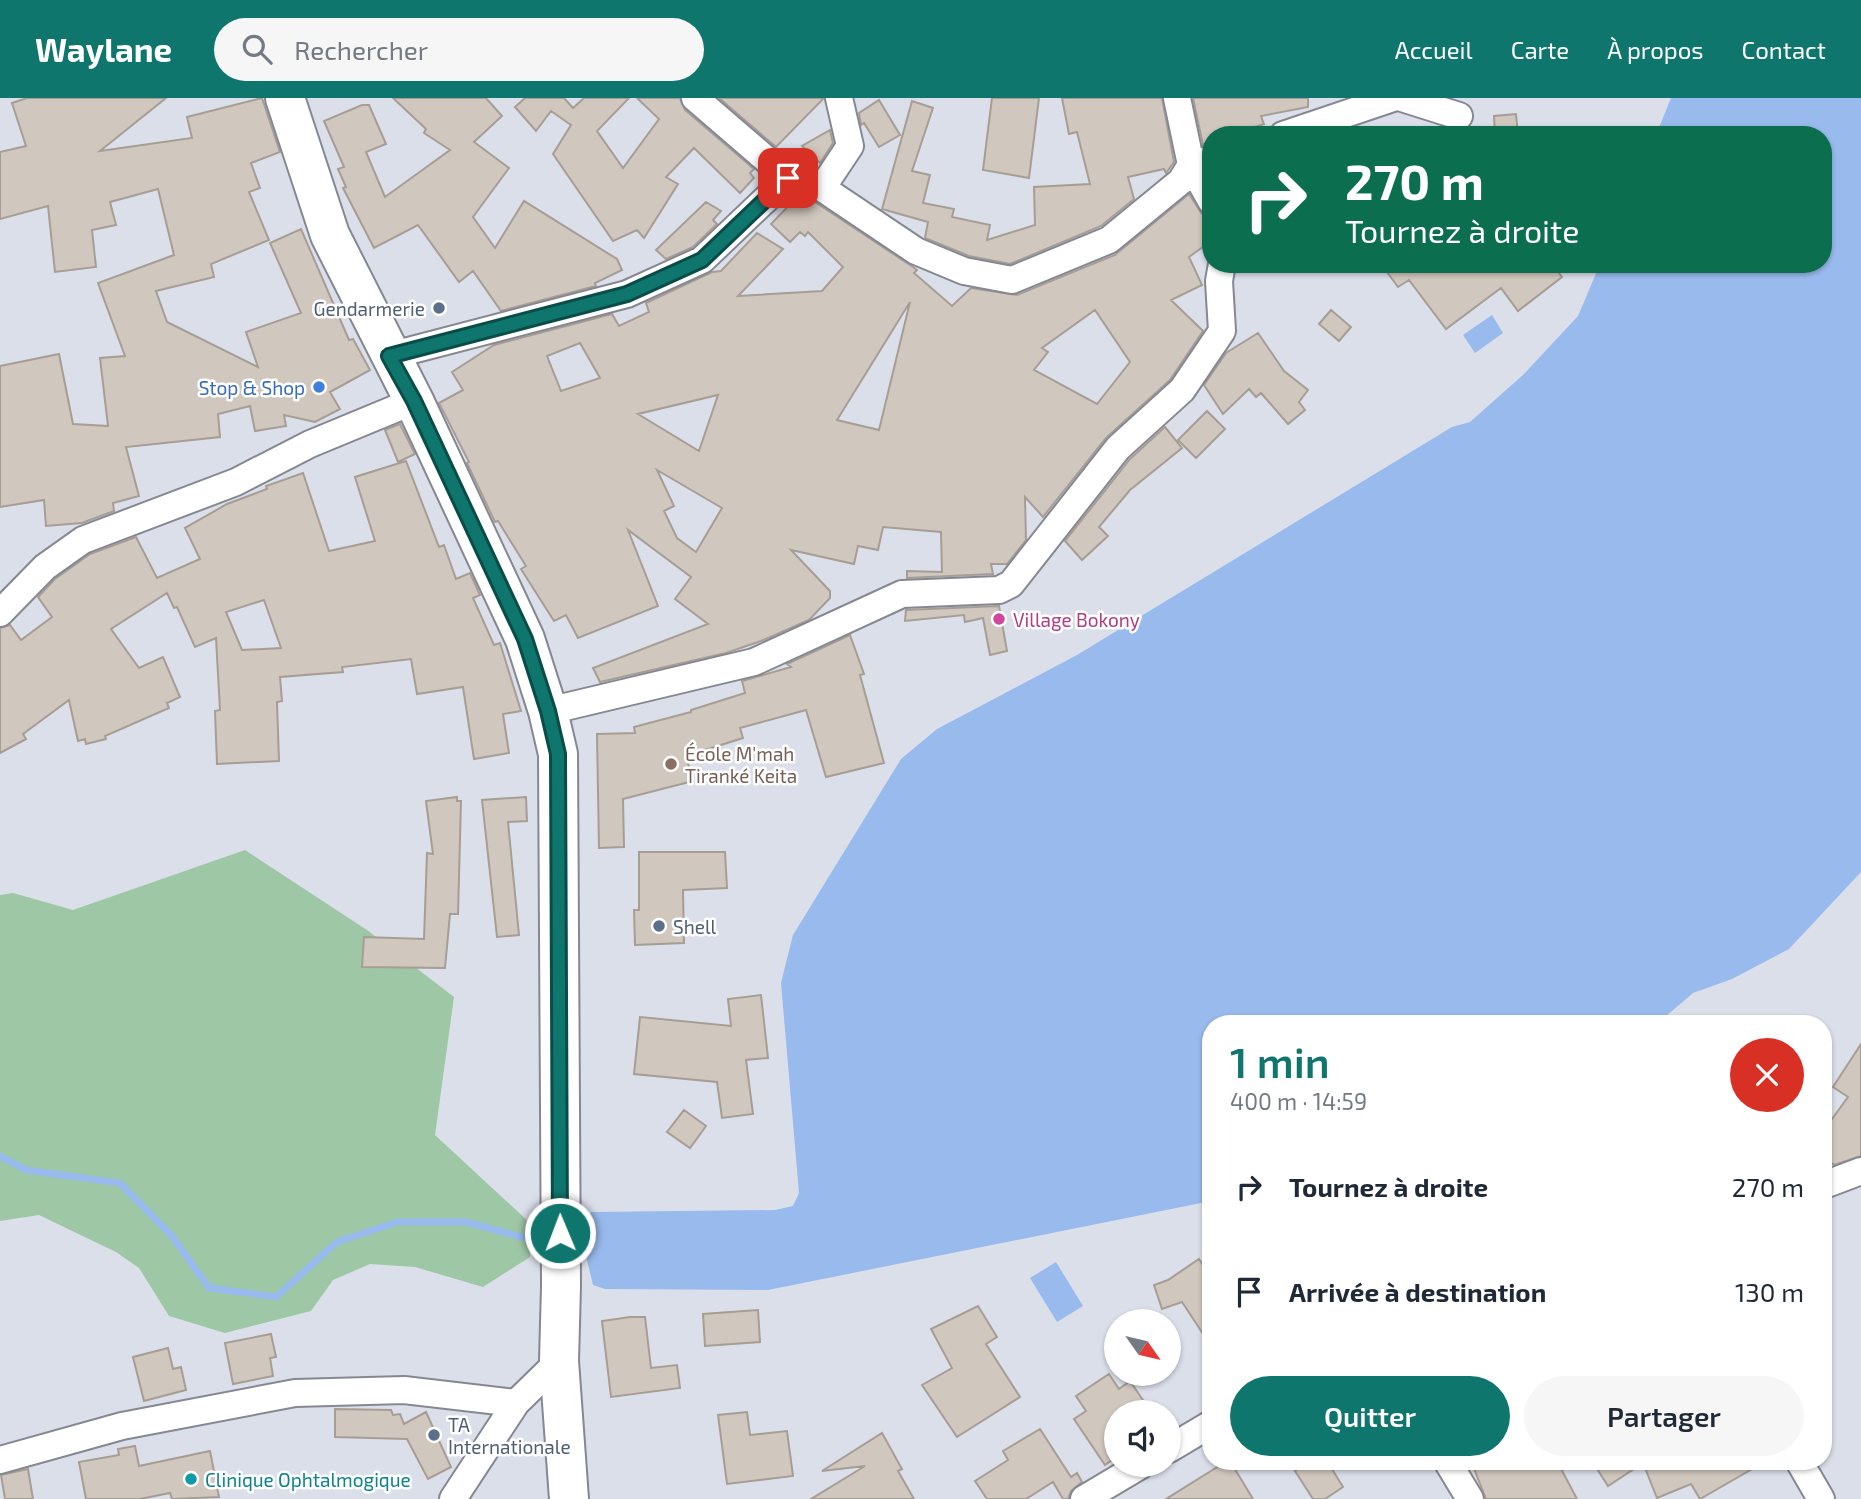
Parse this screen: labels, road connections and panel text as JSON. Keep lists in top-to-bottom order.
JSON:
{
  "places": [
    "Gendarmerie",
    "Stop & Shop",
    "Village Bokony",
    "École M'mah Tiranké Keita",
    "Shell",
    "TA Internationale",
    "Clinique Ophtalmogique"
  ],
  "north": "bottom right",
  "page": {
    "header": "Waylane",
    "search": "Rechercher",
    "nav": [
      "Accueil",
      "Carte",
      "À propos",
      "Contact"
    ],
    "turn": ["270 m", "Tournez à droite"],
    "heading": ["1 min", "400 m · 14:59"],
    "list": [
      {
        "name": "Tournez à droite",
        "value": "270 m"
      },
      {
        "name": "Arrivée à destination",
        "value": "130 m"
      }
    ],
    "buttons": ["Quitter", "Partager"]
  }
}
